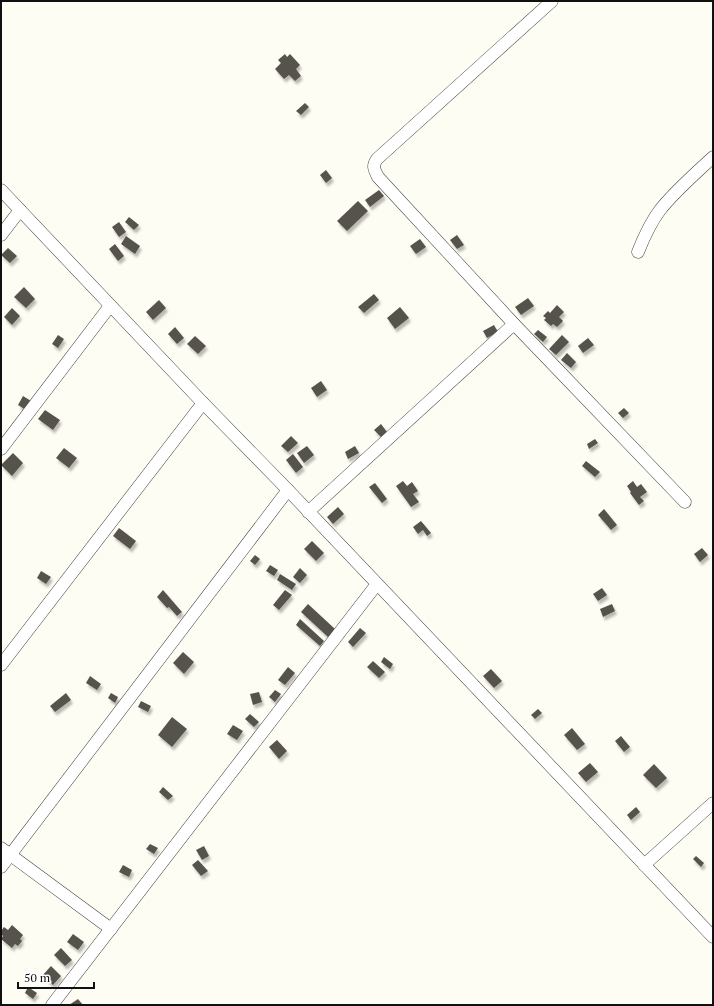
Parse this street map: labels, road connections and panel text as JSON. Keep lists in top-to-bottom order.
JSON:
{
  "scale_bar": "50 m"
}
